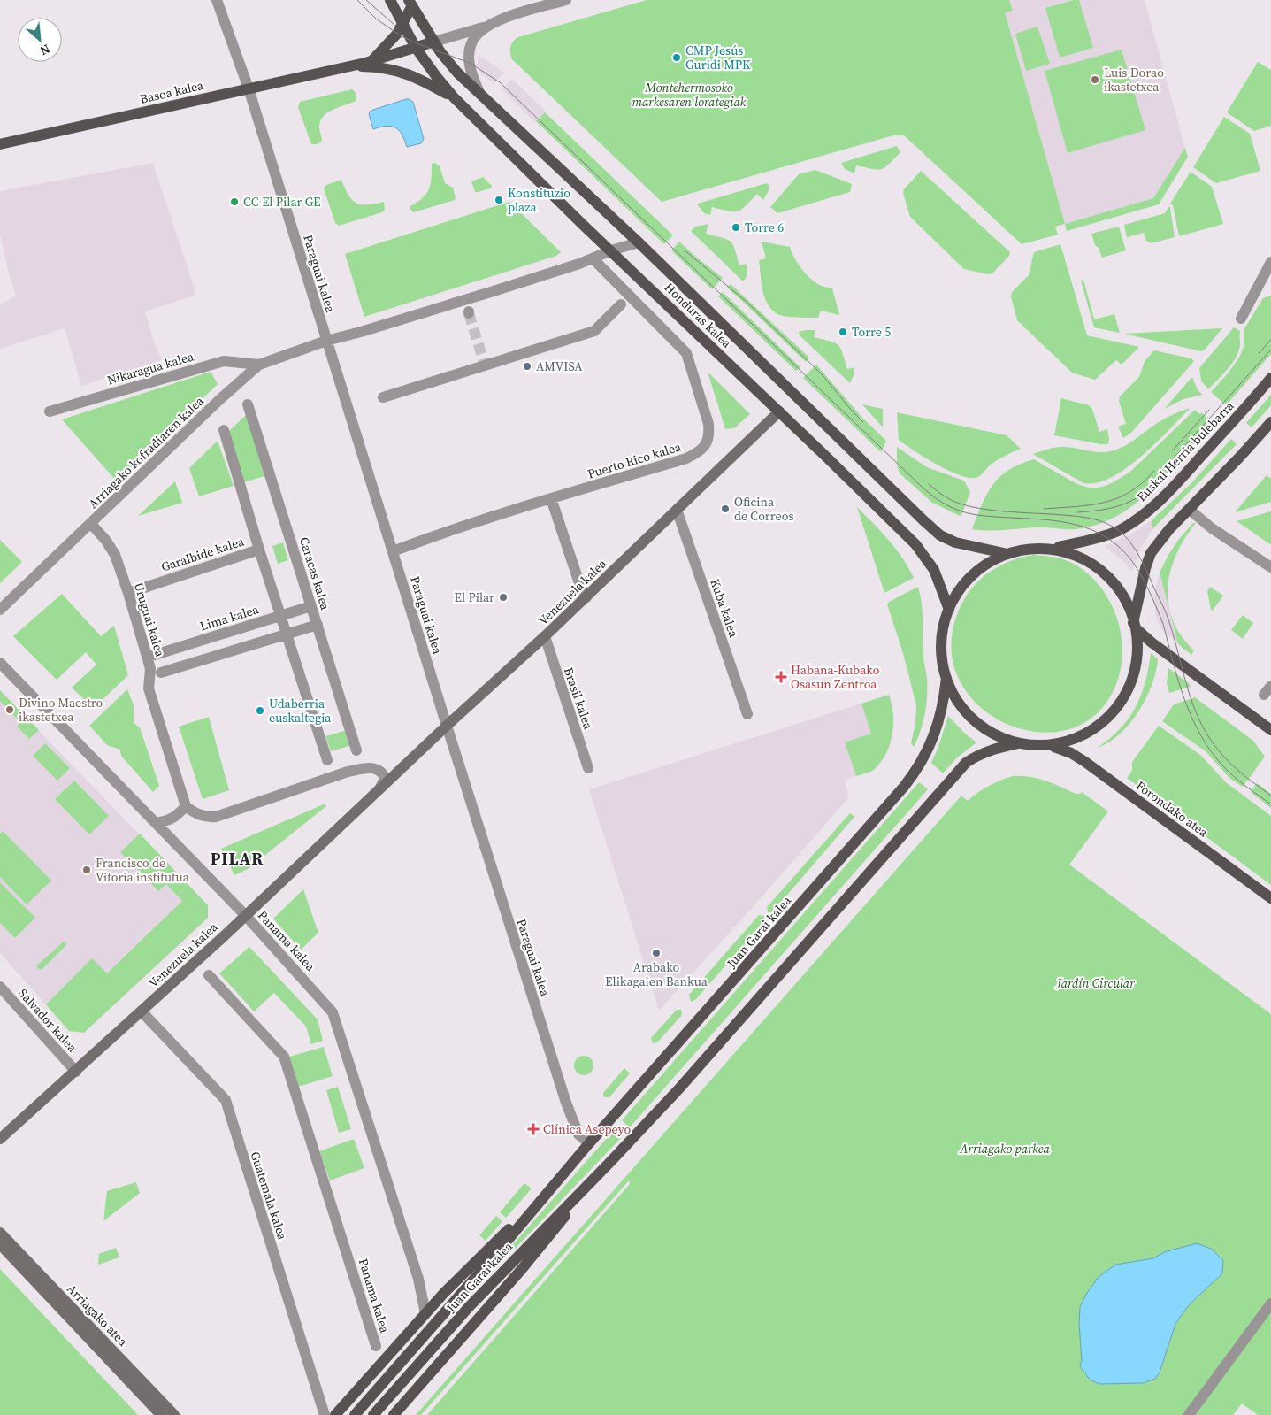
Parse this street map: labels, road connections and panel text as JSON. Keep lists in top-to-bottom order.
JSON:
{
  "streets": {
    "main road": [
      "Basoa kalea",
      "Honduras kalea",
      "Euskal Herria bulebarra",
      "Forondako atea",
      "Juan Garai kalea"
    ],
    "street": [
      "Paraguai kalea",
      "Nikaragua kalea",
      "Arriagako kofradiaren kalea",
      "Puerto Rico kalea",
      "Garalbide kalea",
      "Caracas kalea",
      "Venezuela kalea",
      "Kuba kalea",
      "Lima kalea",
      "Uruguai kalea",
      "Brasil kalea",
      "Panama kalea",
      "Salvador kalea",
      "Guatemala kalea",
      "Arriagako atea"
    ]
  },
  "crossings": [
    ["Basoa kalea", "Paraguai kalea"],
    ["Basoa kalea", "Honduras kalea"],
    ["Paraguai kalea", "Arriagako kofradiaren kalea"],
    ["Paraguai kalea", "Puerto Rico kalea"],
    ["Paraguai kalea", "Venezuela kalea"],
    ["Paraguai kalea", "Juan Garai kalea"],
    ["Honduras kalea", "Venezuela kalea"],
    ["Nikaragua kalea", "Arriagako kofradiaren kalea"],
    ["Arriagako kofradiaren kalea", "Uruguai kalea"],
    ["Garalbide kalea", "Uruguai kalea"],
    ["Caracas kalea", "Lima kalea"],
    ["Venezuela kalea", "Kuba kalea"],
    ["Venezuela kalea", "Brasil kalea"],
    ["Venezuela kalea", "Panama kalea"],
    ["Venezuela kalea", "Salvador kalea"],
    ["Venezuela kalea", "Guatemala kalea"],
    ["Juan Garai kalea", "Panama kalea"]
  ],
  "districts": ["PILAR"],
  "parks": ["Montehermosoko markesaren lorategiak", "Jardín Circular", "Arriagako parkea"],
  "places": {
    "other": [
      "CMP Jesús Guridi MPK",
      "Luis Dorao ikastetxea",
      "Konstituzio plaza",
      "CC El Pilar GE",
      "Torre 6",
      "Torre 5",
      "AMVISA",
      "Oficina de Correos",
      "El Pilar",
      "Divino Maestro ikastetxea",
      "Udaberria euskaltegia",
      "Francisco de Vitoria institutua",
      "Arabako Elikagaien Bankua"
    ],
    "health": ["Habana-Kubako Osasun Zentroa", "Clínica Asepeyo"]
  },
  "north": "bottom right"
}
